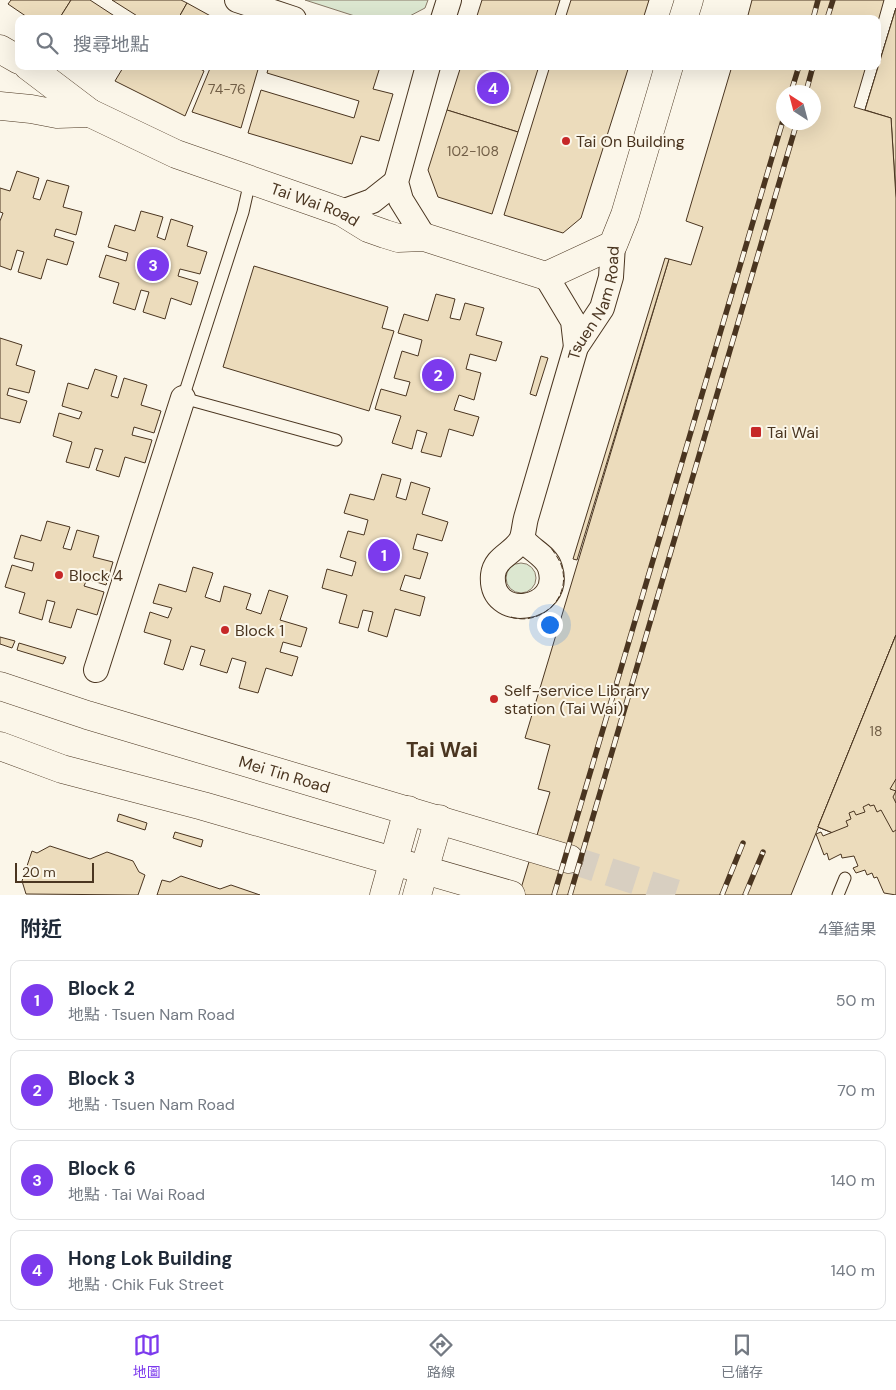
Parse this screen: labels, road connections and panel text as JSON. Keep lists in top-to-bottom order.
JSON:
{
  "streets": {
    "street": ["Tai Wai Road", "Tsuen Nam Road", "Mei Tin Road"]
  },
  "districts": ["Tai Wai"],
  "places": {
    "other": [
      "Tai On Building",
      "Block 4",
      "Block 1",
      "Self-service Library station (Tai Wai)"
    ],
    "transit": ["Tai Wai"]
  },
  "house_numbers": ["74-76", "102-108", "18"],
  "scale_bar": "20 m",
  "north": "top left",
  "page": {
    "search": "搜尋地點",
    "pins": [
      "4",
      "3",
      "2",
      "1"
    ],
    "scale": "20 m",
    "heading": ["附近", "4筆結果"],
    "list": [
      {
        "mark": "1",
        "name": "Block 2",
        "note": "地點 · Tsuen Nam Road",
        "value": "50 m"
      },
      {
        "mark": "2",
        "name": "Block 3",
        "note": "地點 · Tsuen Nam Road",
        "value": "70 m"
      },
      {
        "mark": "3",
        "name": "Block 6",
        "note": "地點 · Tai Wai Road",
        "value": "140 m"
      },
      {
        "mark": "4",
        "name": "Hong Lok Building",
        "note": "地點 · Chik Fuk Street",
        "value": "140 m"
      }
    ],
    "nav": ["地圖", "路線", "已儲存"]
  }
}
